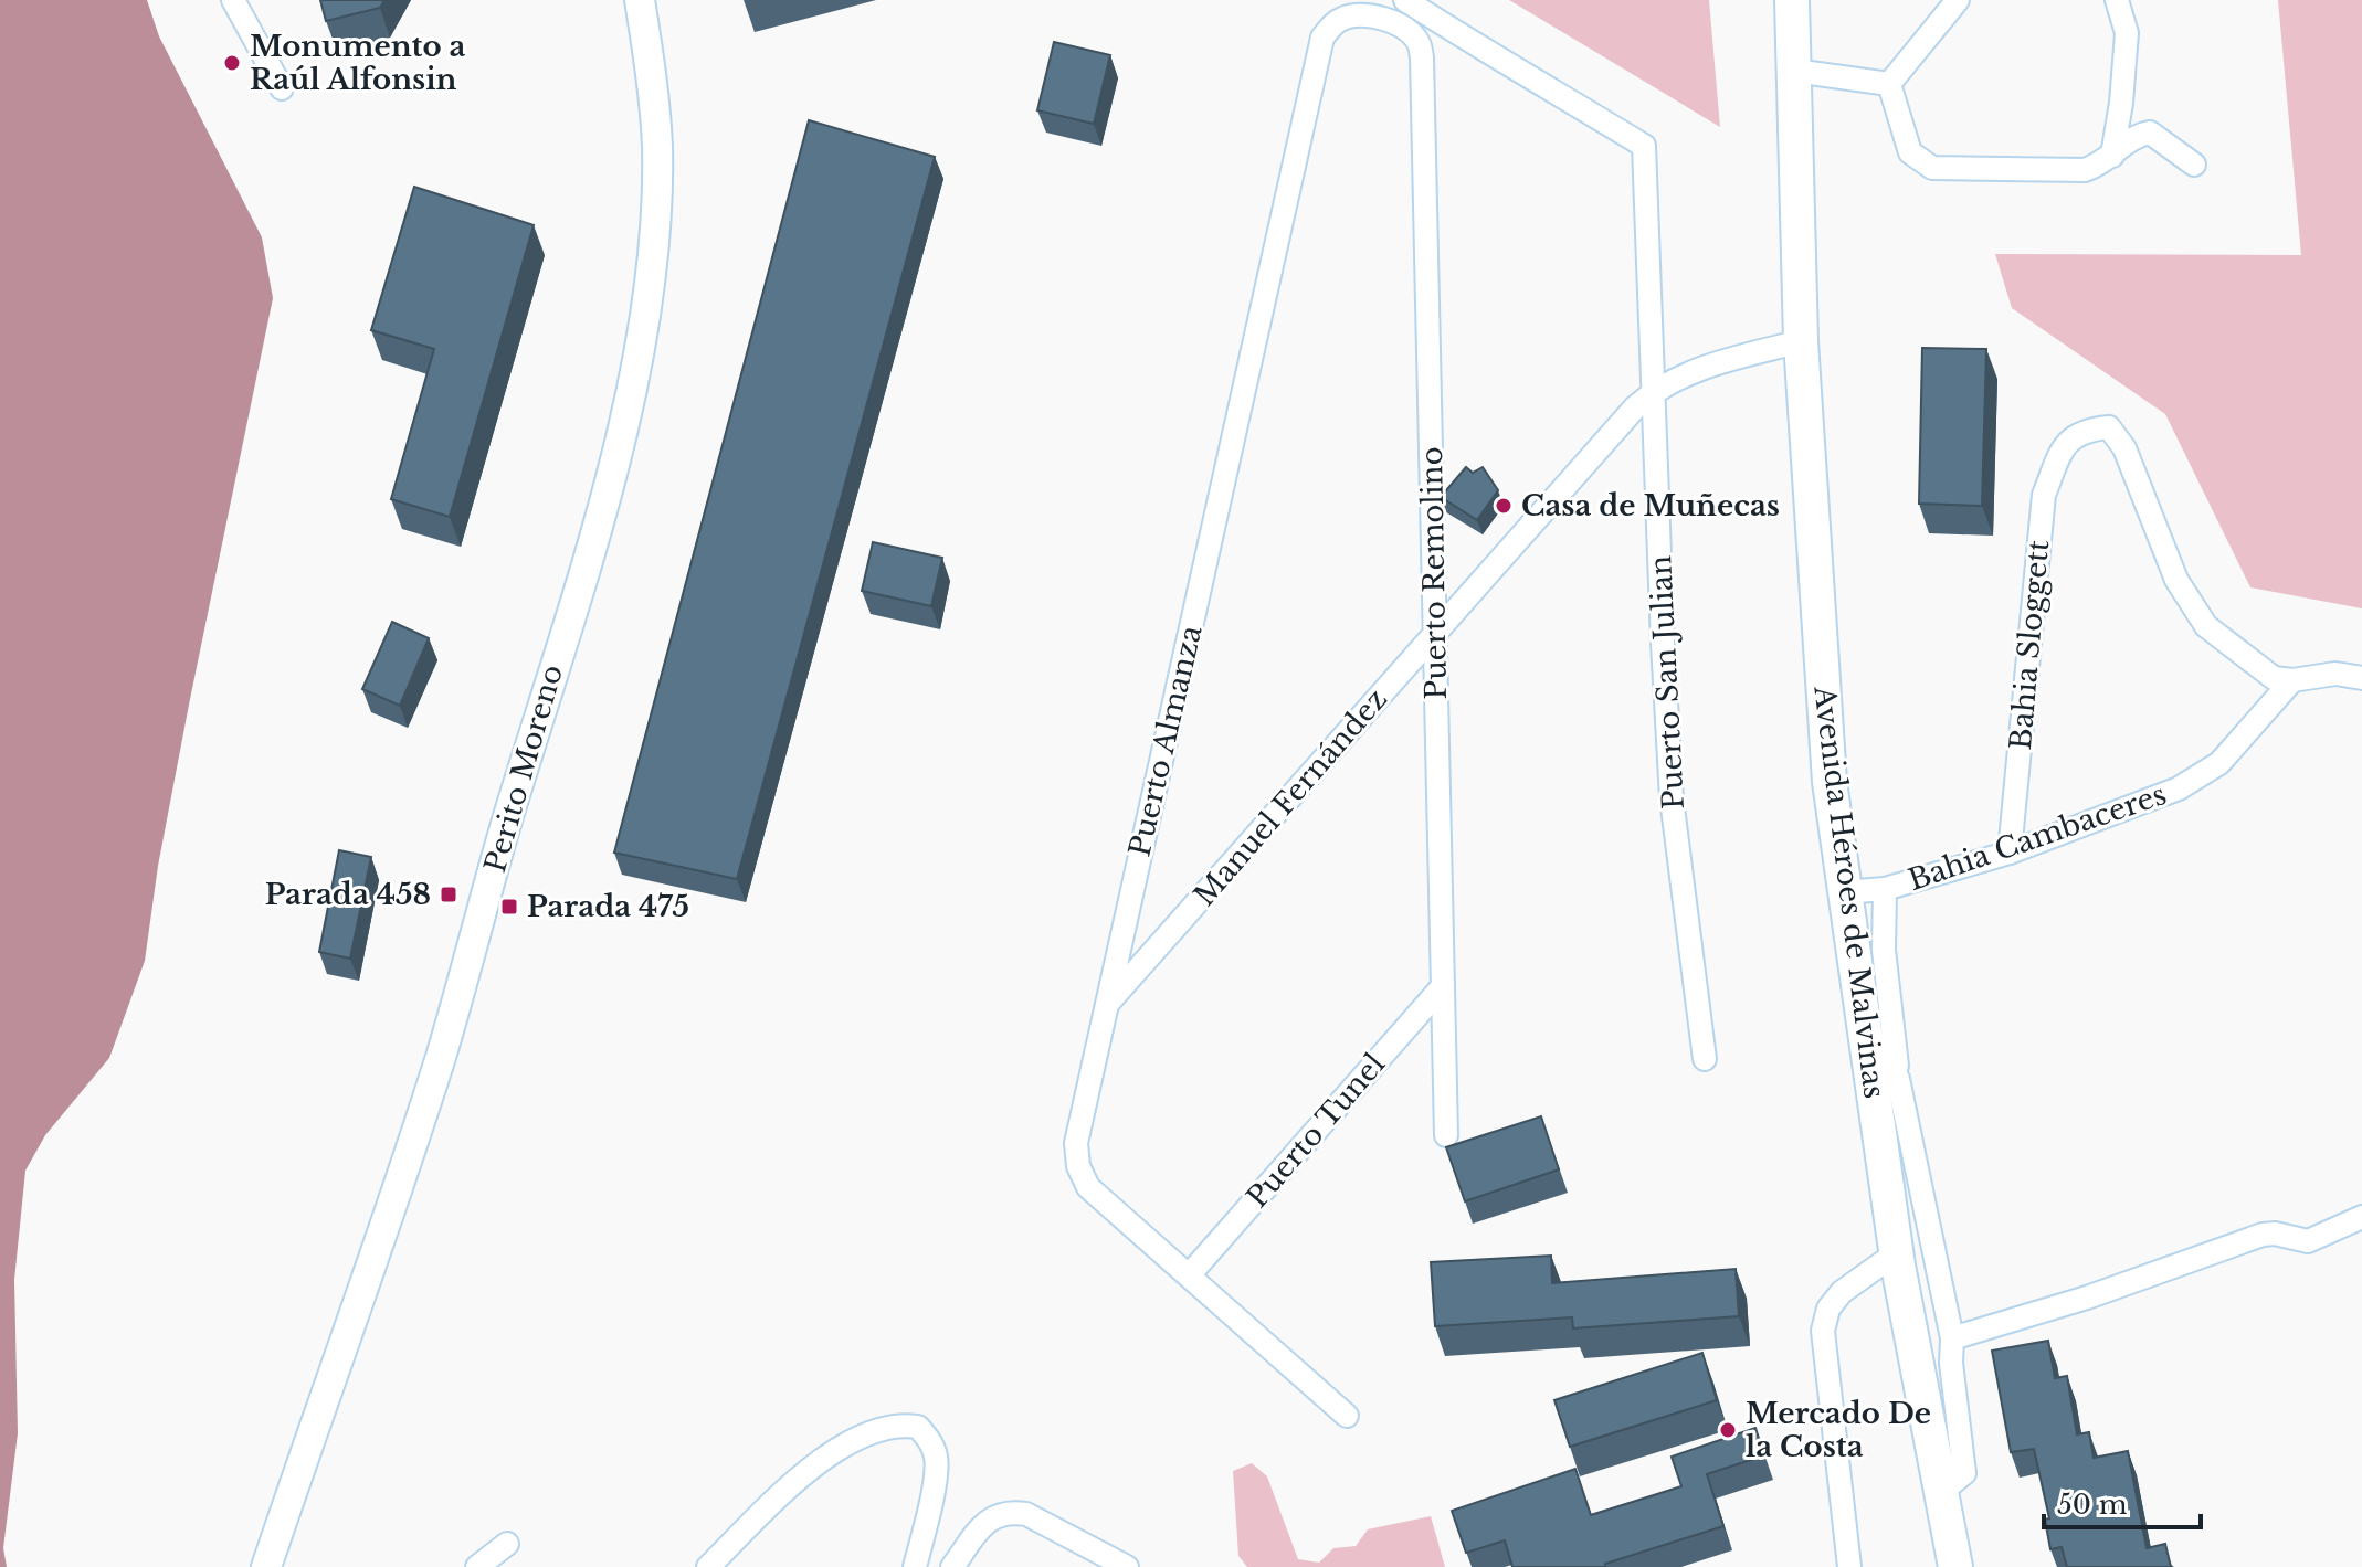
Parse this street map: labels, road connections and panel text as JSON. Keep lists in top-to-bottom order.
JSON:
{
  "streets": {
    "highway": ["Avenida Héroes de Malvinas"],
    "main road": ["Perito Moreno"],
    "street": [
      "Puerto Remolino",
      "Bahia Sloggett",
      "Puerto San Julian",
      "Puerto Almanza",
      "Manuel Fernández",
      "Bahia Cambaceres",
      "Puerto Tunel"
    ]
  },
  "crossings": [
    ["Puerto Remolino", "Puerto Almanza"],
    ["Puerto Remolino", "Manuel Fernández"],
    ["Puerto Remolino", "Puerto Tunel"],
    ["Bahia Sloggett", "Bahia Cambaceres"],
    ["Puerto San Julian", "Manuel Fernández"],
    ["Puerto Almanza", "Manuel Fernández"],
    ["Puerto Almanza", "Puerto Tunel"],
    ["Manuel Fernández", "Avenida Héroes de Malvinas"],
    ["Bahia Cambaceres", "Avenida Héroes de Malvinas"]
  ],
  "places": {
    "other": ["Monumento a Raúl Alfonsin", "Casa de Muñecas", "Mercado De la Costa"],
    "transit": ["Parada 458", "Parada 475"]
  },
  "scale_bar": "50 m"
}
